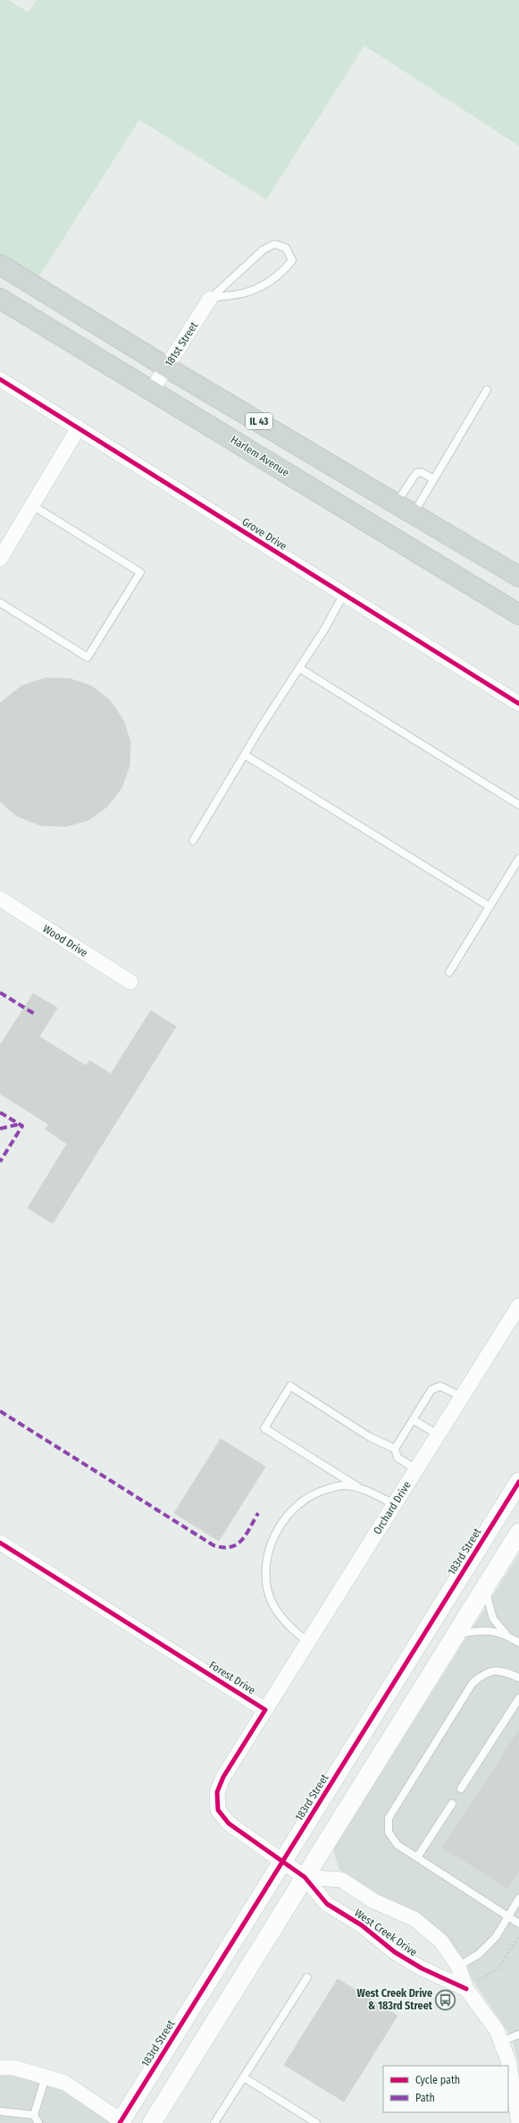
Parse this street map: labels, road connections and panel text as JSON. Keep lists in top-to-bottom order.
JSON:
{
  "streets": {
    "main road": ["IL 43", "Harlem Avenue"],
    "street": [
      "181st Street",
      "Grove Drive",
      "Wood Drive",
      "Orchard Drive",
      "183rd Street",
      "Forest Drive",
      "West Creek Drive"
    ]
  },
  "crossings": [
    ["181st Street", "IL 43"],
    ["181st Street", "Harlem Avenue"],
    ["Orchard Drive", "Forest Drive"]
  ],
  "places": {
    "bus stop": ["West Creek Drive & 183rd Street"]
  },
  "legend": ["Cycle path", "Path"]
}
